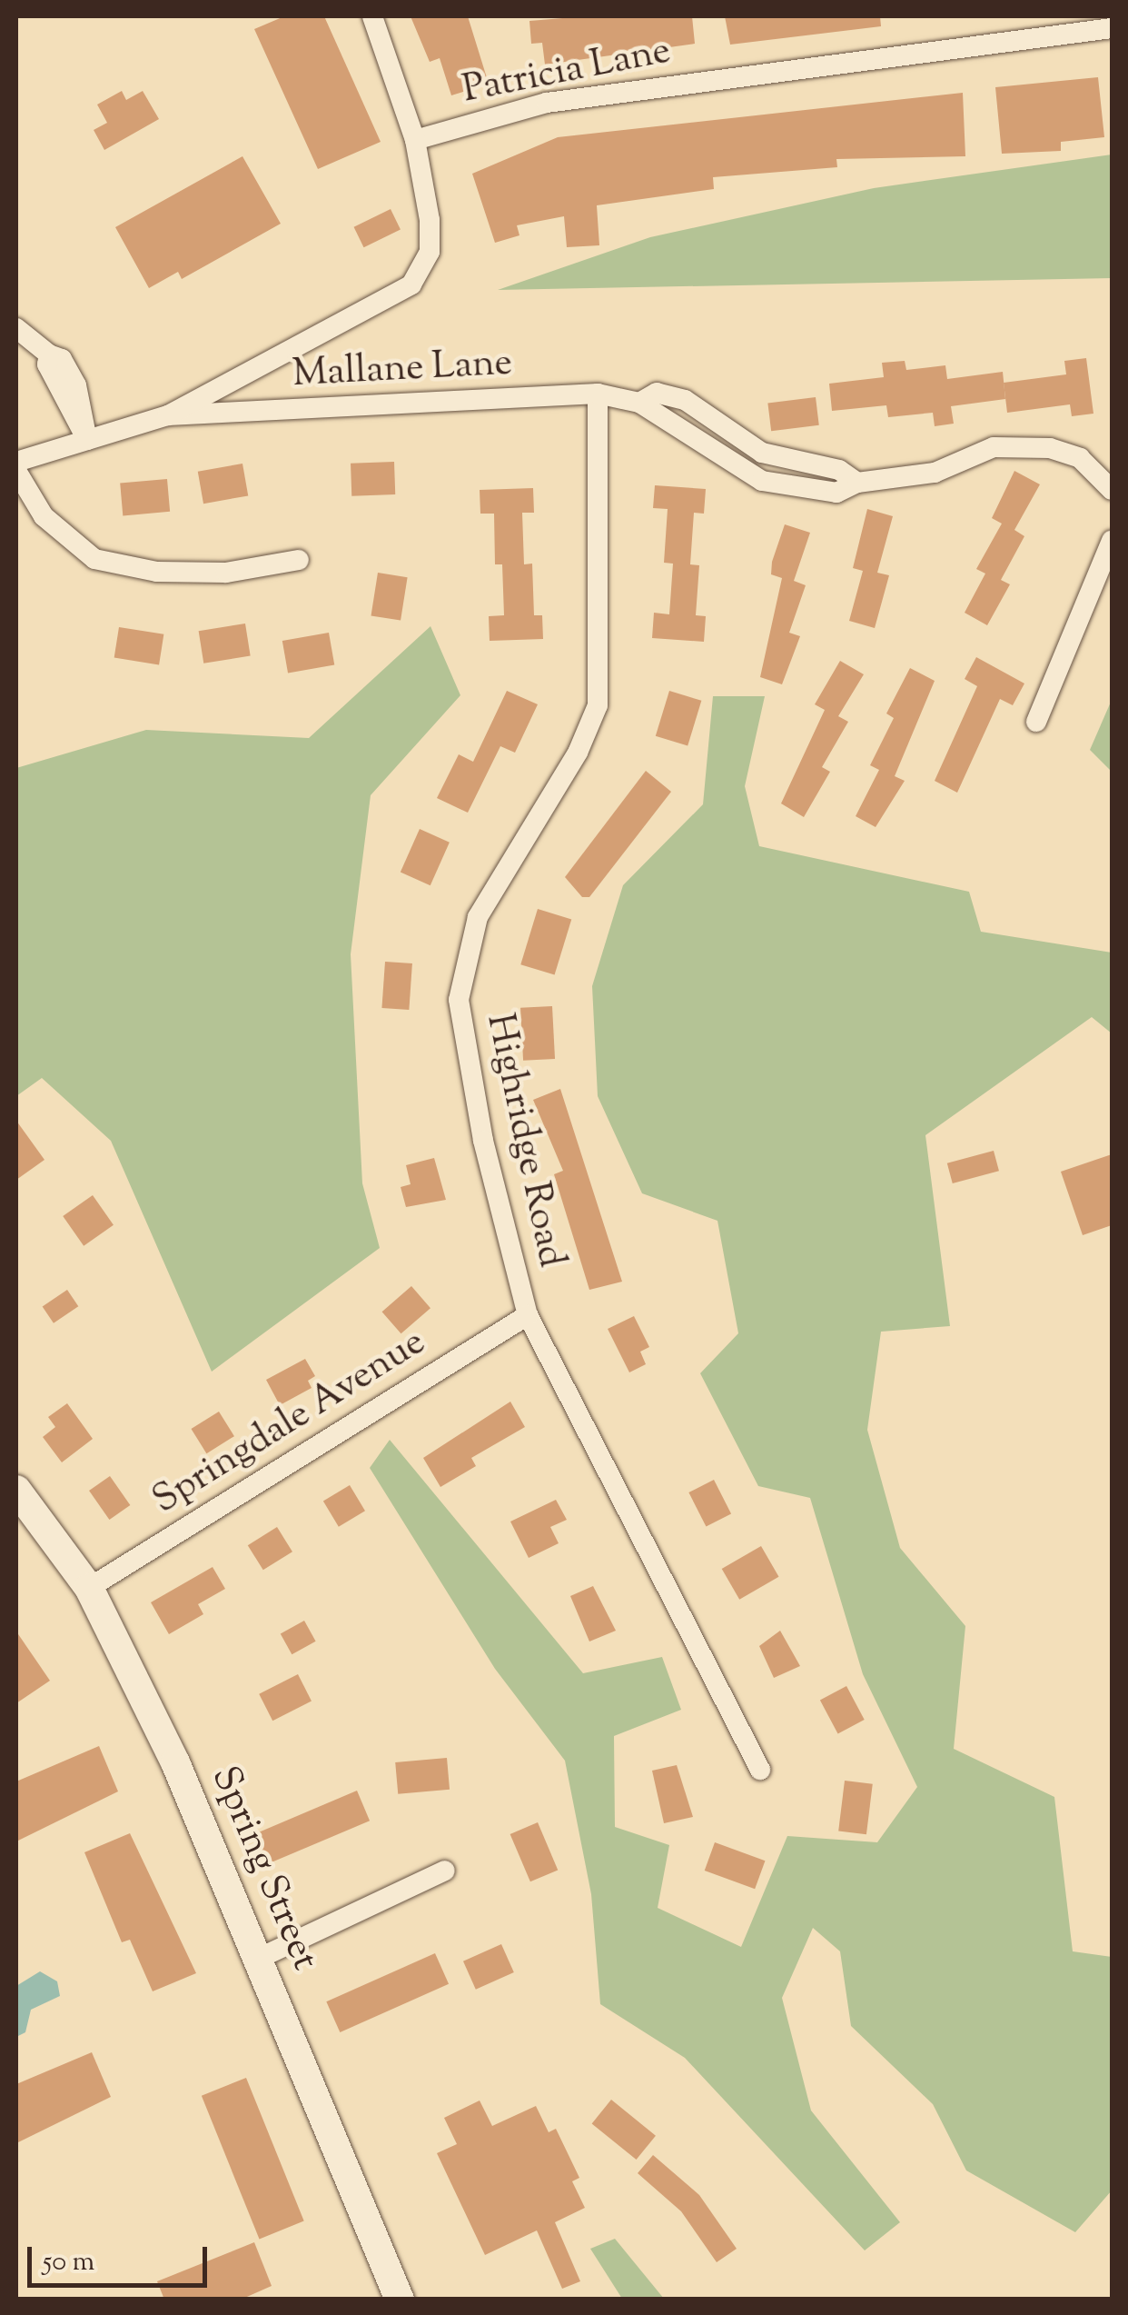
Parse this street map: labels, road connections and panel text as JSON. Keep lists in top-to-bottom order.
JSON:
{
  "streets": {
    "main road": ["Spring Street"],
    "street": [
      "Patricia Lane",
      "Mallane Lane",
      "Highridge Road",
      "Springdale Avenue"
    ]
  },
  "crossings": [
    ["Patricia Lane", "Mallane Lane"],
    ["Mallane Lane", "Highridge Road"],
    ["Highridge Road", "Springdale Avenue"],
    ["Springdale Avenue", "Spring Street"]
  ],
  "scale_bar": "50 m"
}
